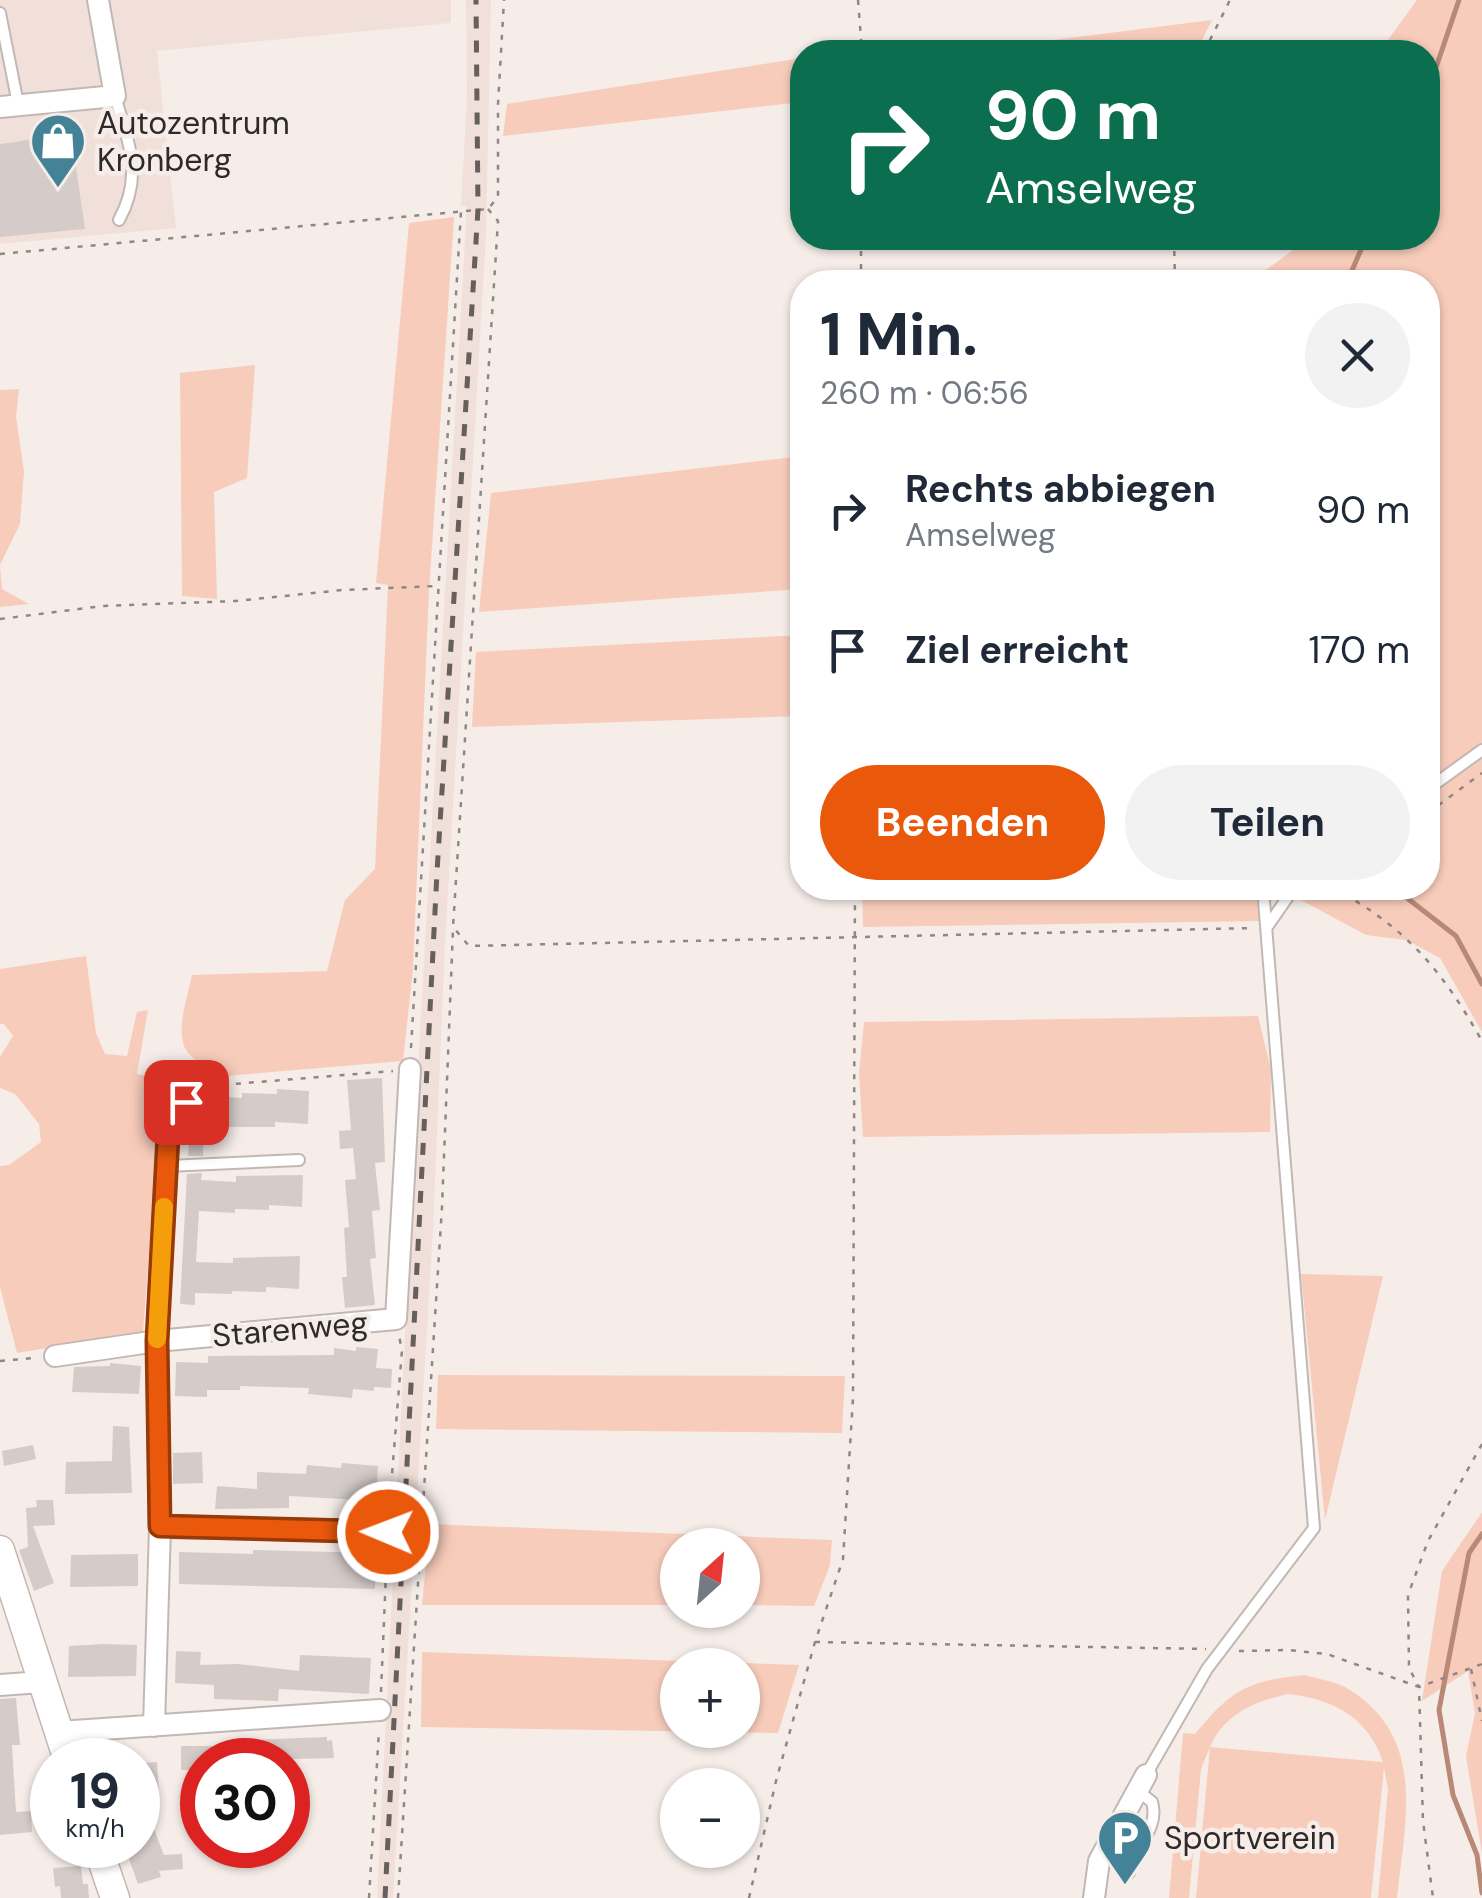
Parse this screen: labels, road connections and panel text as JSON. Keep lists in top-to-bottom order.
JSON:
{
  "streets": {
    "street": ["Starenweg"]
  },
  "places": {
    "shop": ["Autozentrum Kronberg"],
    "parking": ["Sportverein"]
  },
  "north": "top right",
  "page": {
    "turn": ["90 m", "Amselweg"],
    "heading": ["1 Min.", "260 m · 06:56"],
    "list": [
      {
        "name": "Rechts abbiegen",
        "note": "Amselweg",
        "value": "90 m"
      },
      {
        "name": "Ziel erreicht",
        "value": "170 m"
      }
    ],
    "buttons": ["Beenden", "Teilen"],
    "map_buttons": ["+", "−"],
    "speed": "19 km/h",
    "limit": "30"
  }
}
